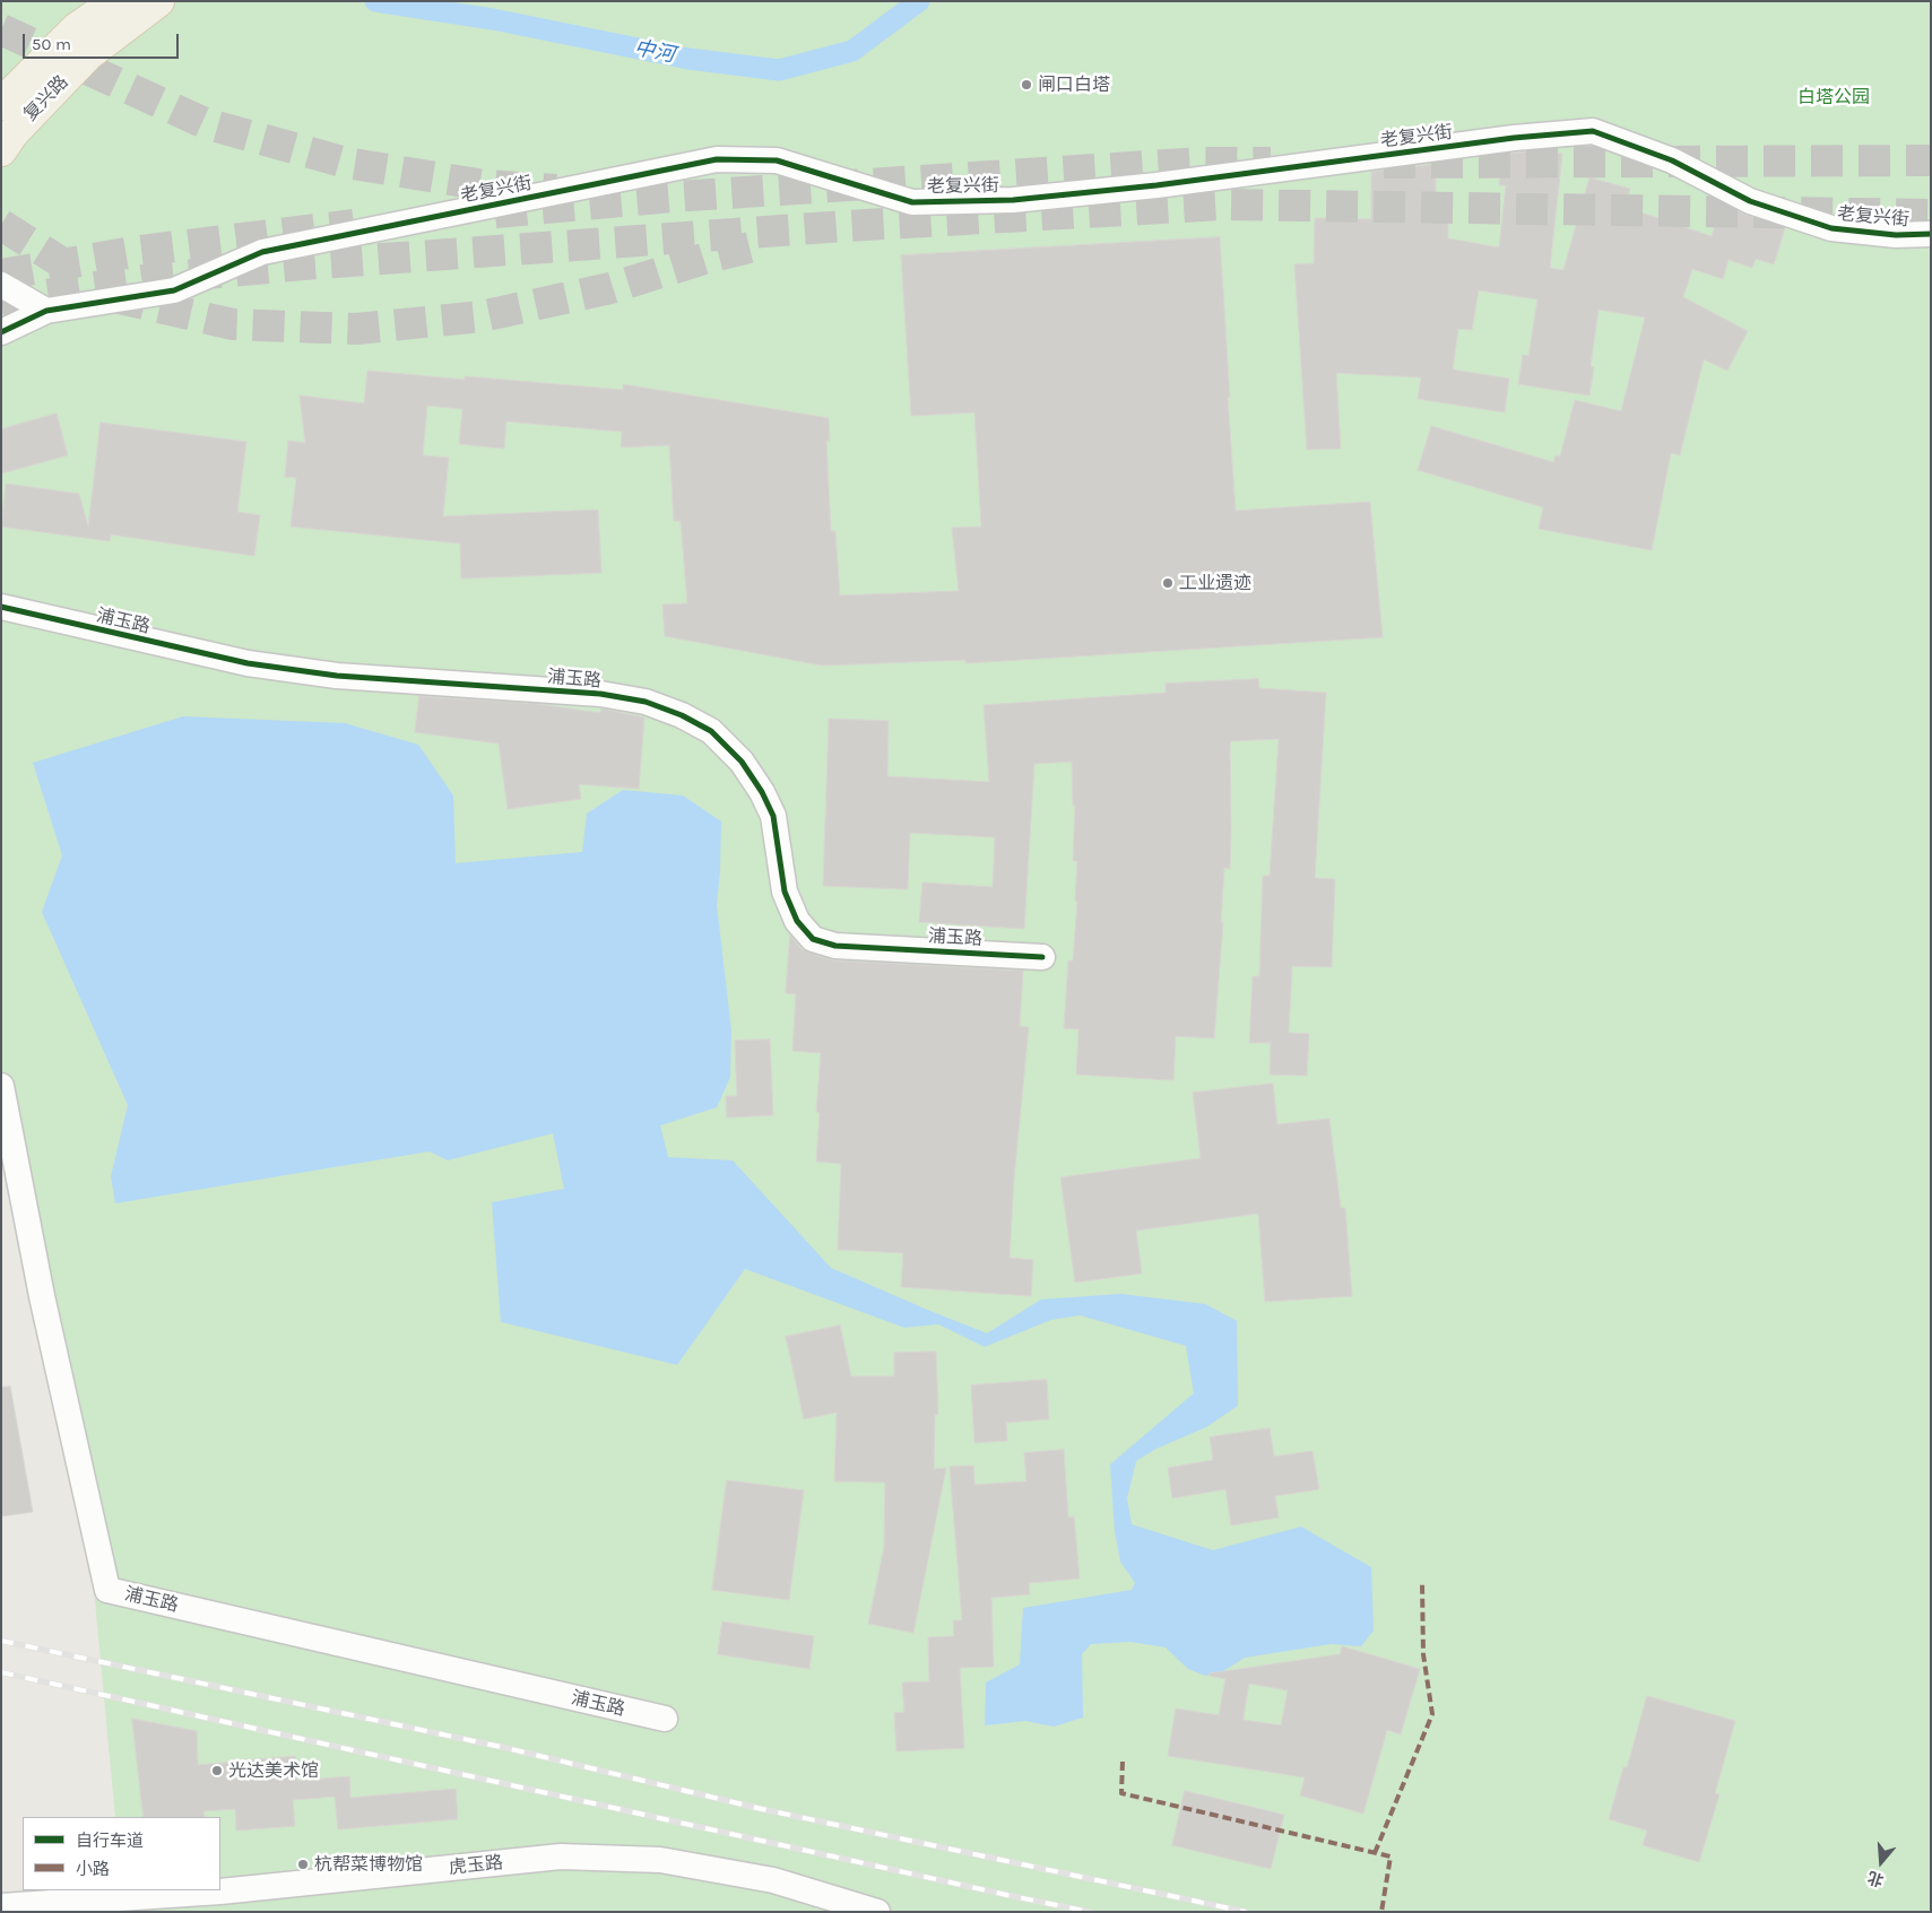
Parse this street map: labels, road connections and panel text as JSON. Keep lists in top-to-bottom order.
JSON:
{
  "streets": {
    "main road": ["复兴路"],
    "street": ["老复兴街", "浦玉路", "虎玉路"]
  },
  "water": ["中河"],
  "parks": ["白塔公园"],
  "places": [
    "闸口白塔",
    "工业遗迹",
    "光达美术馆",
    "杭帮菜博物馆"
  ],
  "legend": ["自行车道", "小路"],
  "scale_bar": "50 m",
  "north": "bottom"
}
